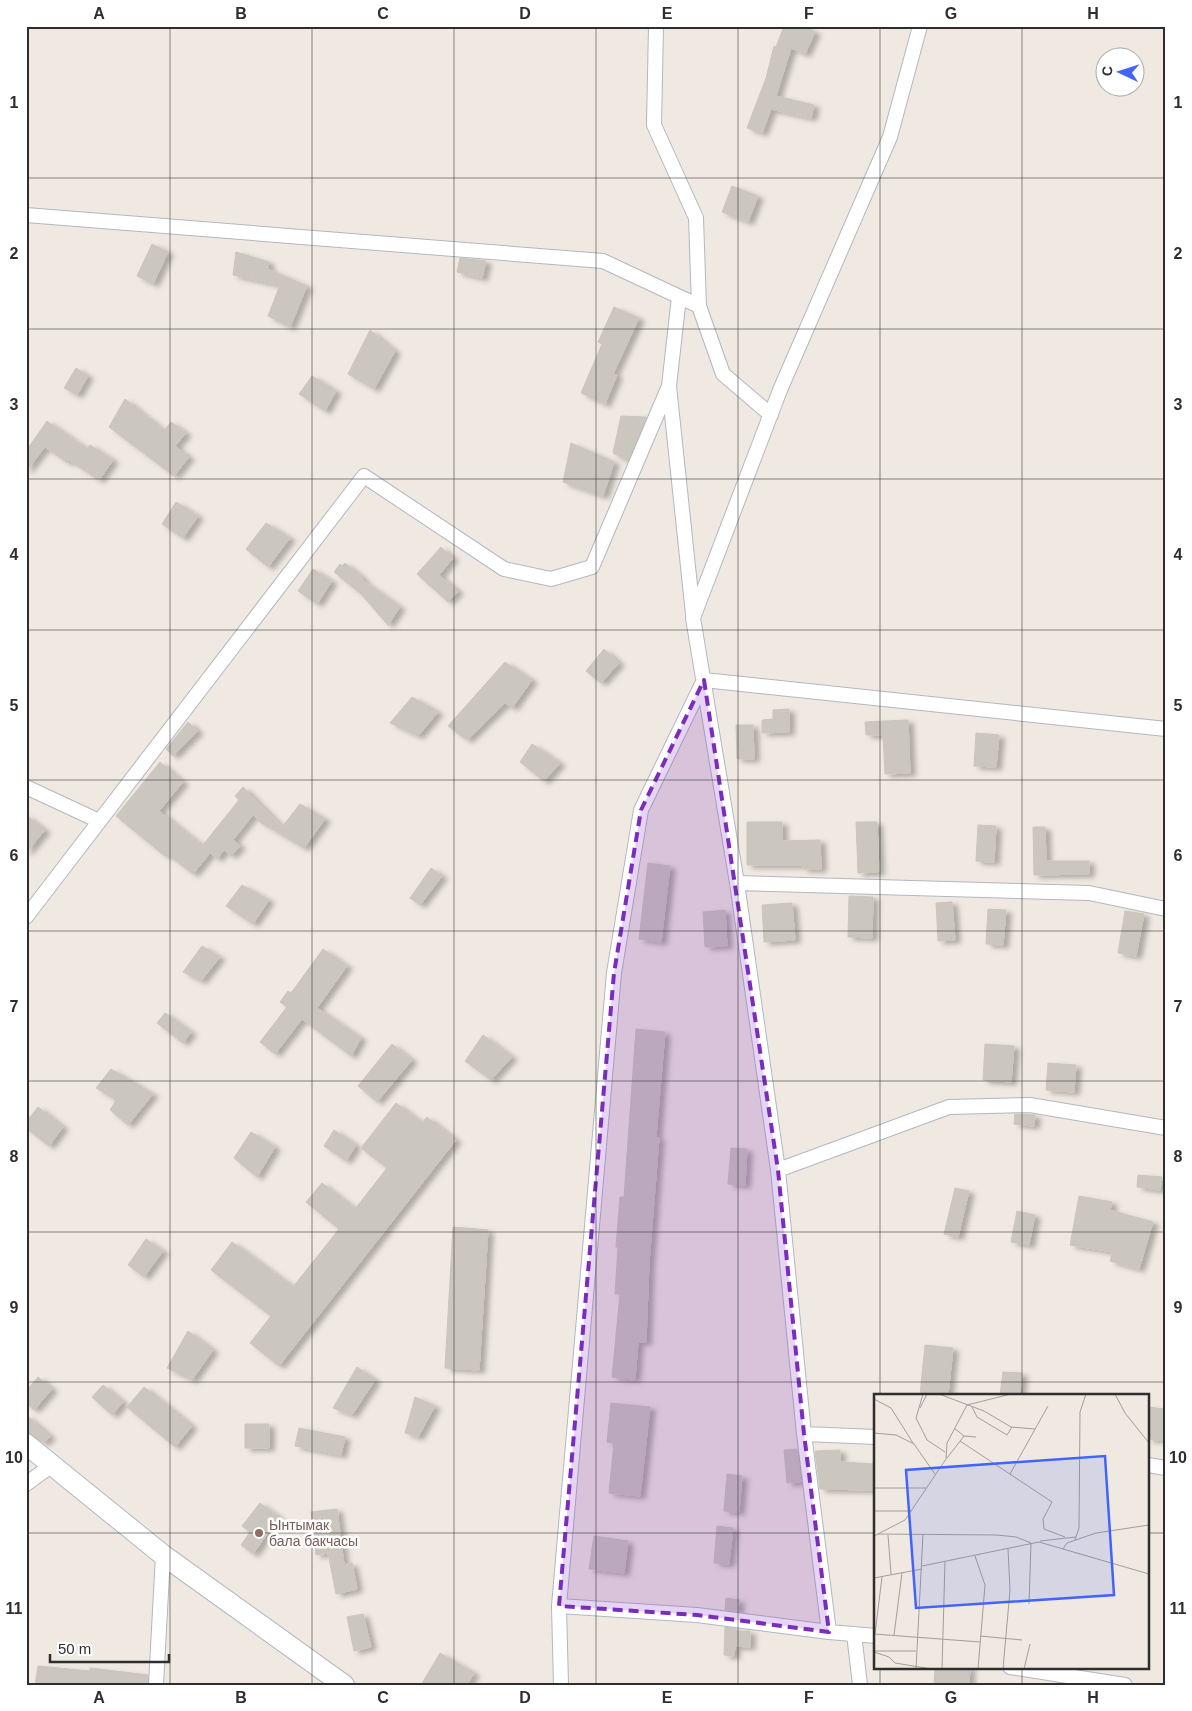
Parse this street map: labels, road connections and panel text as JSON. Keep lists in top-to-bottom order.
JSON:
{
  "places": ["Ынтымак бала бакчасы"],
  "scale_bar": "50 m",
  "north": "left",
  "grid": {
    "columns": [
      "A",
      "B",
      "C",
      "D",
      "E",
      "F",
      "G",
      "H"
    ],
    "rows": [
      "1",
      "2",
      "3",
      "4",
      "5",
      "6",
      "7",
      "8",
      "9",
      "10",
      "11"
    ]
  }
}
